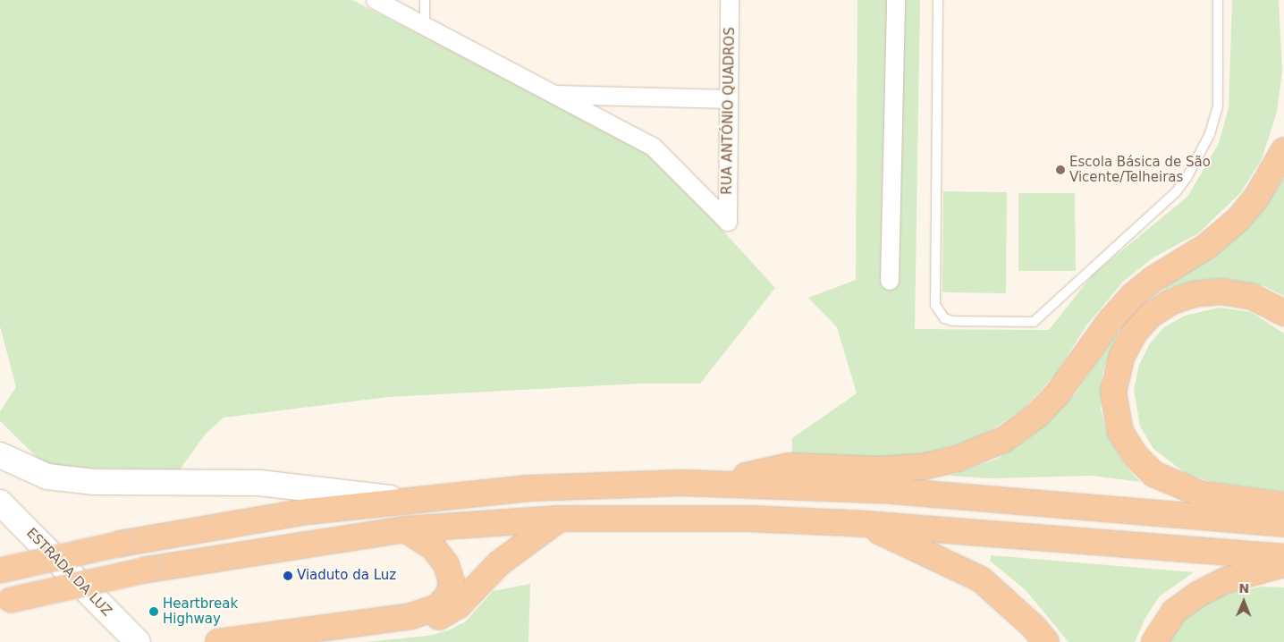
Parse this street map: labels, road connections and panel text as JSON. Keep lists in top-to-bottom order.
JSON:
{
  "streets": {
    "main road": ["ESTRADA DA LUZ"],
    "street": ["RUA ANTÓNIO QUADROS"]
  },
  "places": ["Escola Básica de São Vicente/Telheiras", "Viaduto da Luz", "Heartbreak Highway"],
  "north": "top"
}
